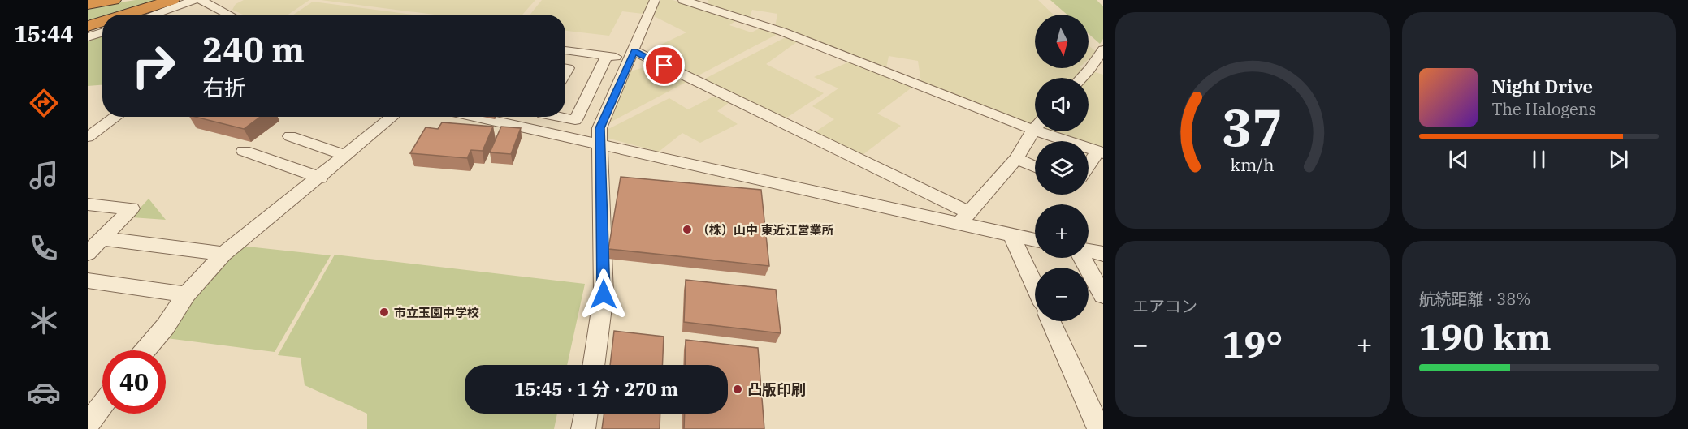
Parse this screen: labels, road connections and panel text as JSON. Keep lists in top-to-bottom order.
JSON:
{
  "places": ["（株）山中 東近江営業所", "市立玉園中学校", "凸版印刷"],
  "north": "bottom",
  "page": {
    "tabs": "15:44",
    "map_buttons": ["+", "−"],
    "turn": ["240 m", "右折"],
    "song": ["Night Drive", "The Halogens"],
    "tile": [
      "エアコン",
      ["航続距離 · 38%", "190 km"]
    ],
    "heat": ["−", "19°", "+"],
    "limit": "40",
    "trip": "15:45 · 1 分 · 270 m",
    "gauge": ["37", "km/h"]
  }
}
